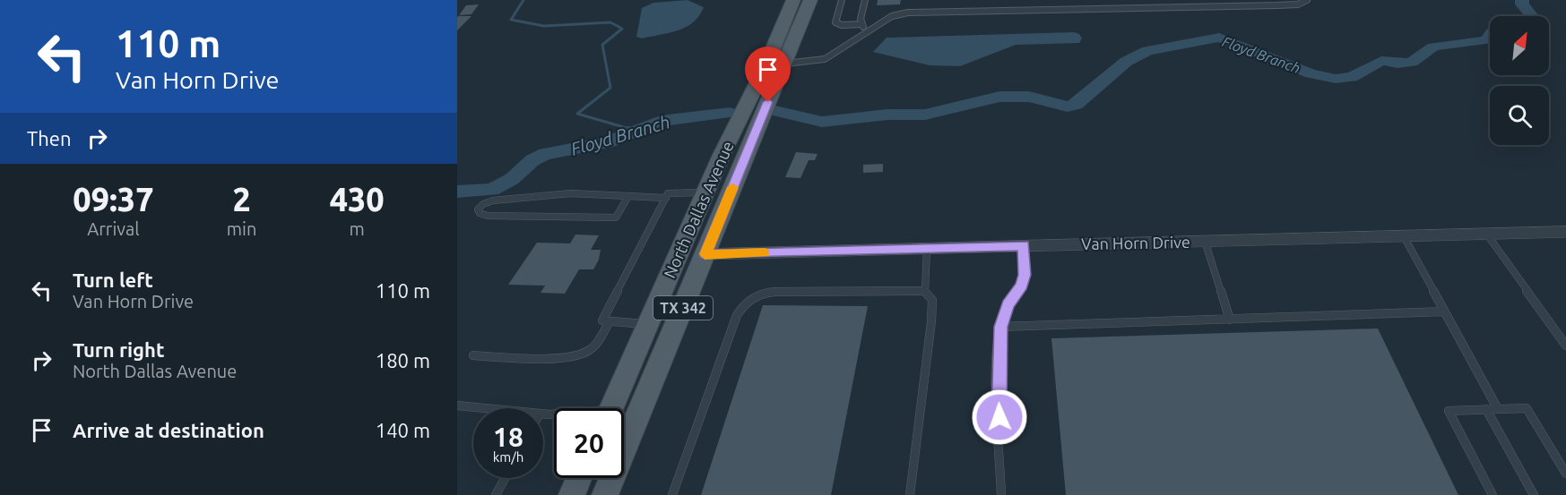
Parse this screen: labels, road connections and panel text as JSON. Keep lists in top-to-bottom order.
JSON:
{
  "streets": {
    "main road": ["North Dallas Avenue", "TX 342"],
    "street": ["Van Horn Drive"]
  },
  "crossings": [
    ["North Dallas Avenue", "Van Horn Drive"]
  ],
  "water": ["Floyd Branch"],
  "north": "top right",
  "page": {
    "turn": ["110 m", "Van Horn Drive"],
    "then": "Then",
    "eta": [
      "09:37",
      "Arrival",
      "2",
      "min",
      "430",
      "m"
    ],
    "list": [
      {
        "name": "Turn left",
        "note": "Van Horn Drive",
        "value": "110 m"
      },
      {
        "name": "Turn right",
        "note": "North Dallas Avenue",
        "value": "180 m"
      },
      {
        "name": "Arrive at destination",
        "value": "140 m"
      }
    ],
    "speed": "18 km/h",
    "limit": "20"
  }
}
